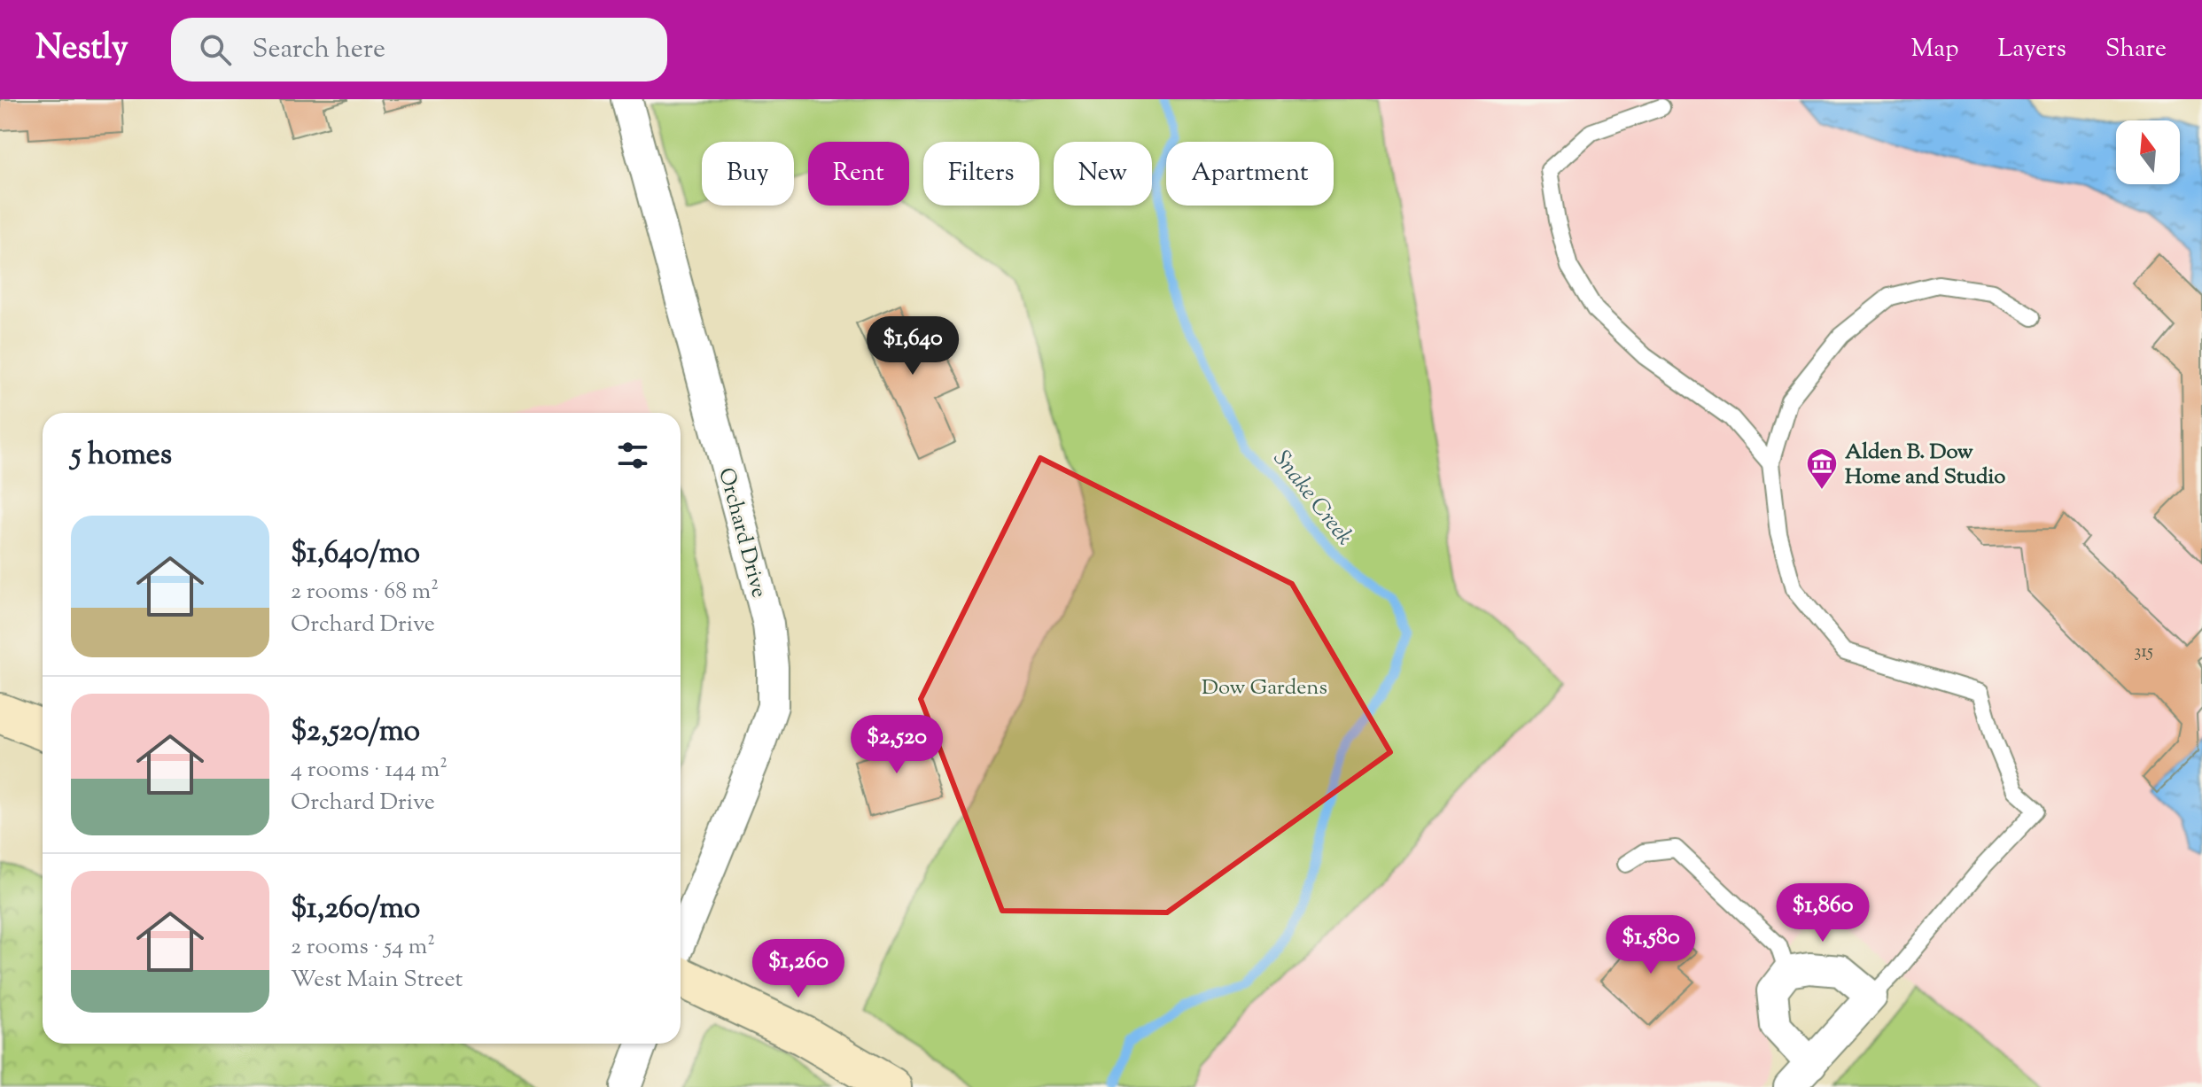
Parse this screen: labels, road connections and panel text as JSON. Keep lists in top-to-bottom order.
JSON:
{
  "streets": {
    "street": ["Orchard Drive"]
  },
  "water": ["Snake Creek"],
  "parks": ["Dow Gardens"],
  "places": {
    "museum": ["Alden B. Dow Home and Studio"]
  },
  "house_numbers": ["315"],
  "north": "top",
  "page": {
    "header": "Nestly",
    "search": "Search here",
    "nav": ["Map", "Layers", "Share"],
    "chip": [
      "Buy",
      "Rent",
      "Filters",
      "New",
      "Apartment"
    ],
    "price": [
      "$1,640",
      "$2,520",
      "$1,860",
      "$1,580",
      "$1,260"
    ],
    "heading": "5 homes",
    "list": [
      {
        "name": "$1,640/mo",
        "note": "2 rooms · 68 m² · Orchard Drive"
      },
      {
        "name": "$2,520/mo",
        "note": "4 rooms · 144 m² · Orchard Drive"
      },
      {
        "name": "$1,260/mo",
        "note": "2 rooms · 54 m² · West Main Street"
      }
    ]
  }
}
